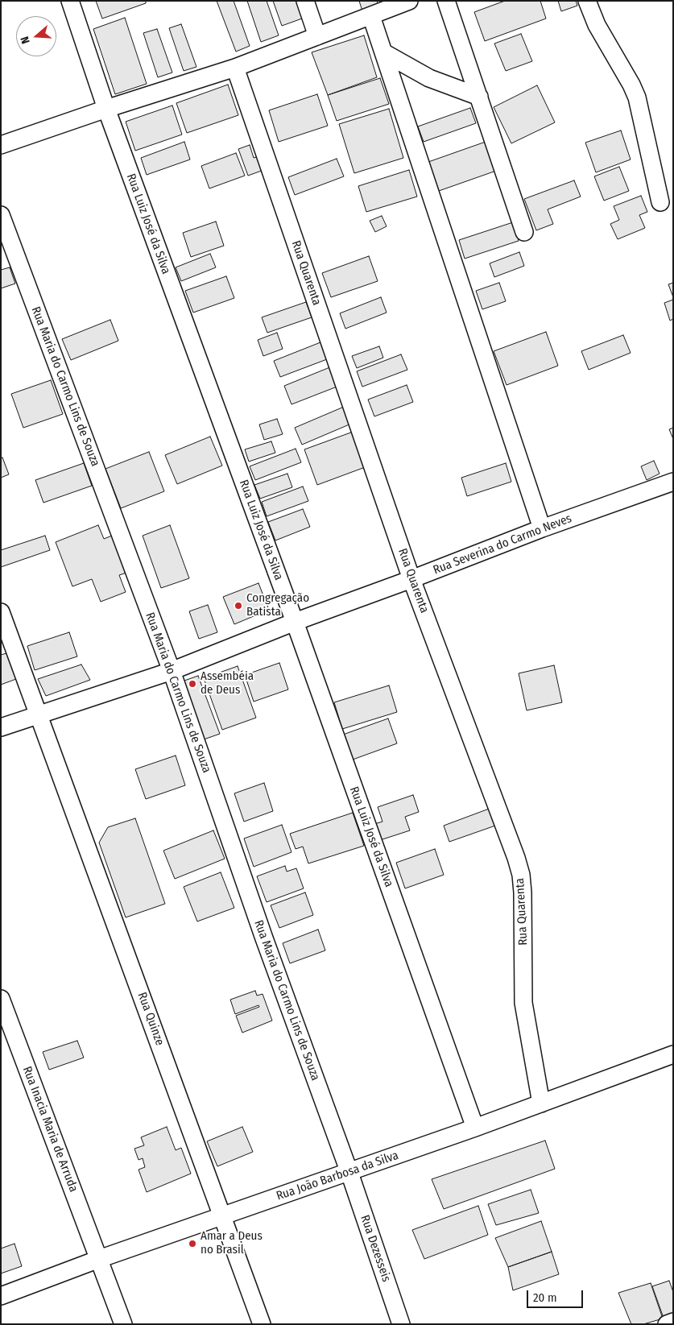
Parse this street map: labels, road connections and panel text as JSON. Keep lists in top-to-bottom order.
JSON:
{
  "streets": {
    "street": [
      "Rua Luiz José da Silva",
      "Rua Quarenta",
      "Rua Maria do Carmo Lins de Souza",
      "Rua Severina do Carmo Neves",
      "Rua Quinze",
      "Rua Inacia Maria de Arruda",
      "Rua João Barbosa da Silva",
      "Rua Dezesseis"
    ]
  },
  "crossings": [
    ["Rua Luiz José da Silva", "Rua Severina do Carmo Neves"],
    ["Rua Luiz José da Silva", "Rua João Barbosa da Silva"],
    ["Rua Quarenta", "Rua Severina do Carmo Neves"],
    ["Rua Quarenta", "Rua João Barbosa da Silva"],
    ["Rua Maria do Carmo Lins de Souza", "Rua Severina do Carmo Neves"],
    ["Rua Maria do Carmo Lins de Souza", "Rua João Barbosa da Silva"],
    ["Rua Maria do Carmo Lins de Souza", "Rua Dezesseis"],
    ["Rua Severina do Carmo Neves", "Rua Quinze"],
    ["Rua Quinze", "Rua João Barbosa da Silva"],
    ["Rua Inacia Maria de Arruda", "Rua João Barbosa da Silva"],
    ["Rua João Barbosa da Silva", "Rua Dezesseis"]
  ],
  "places": ["Congregação Batista", "Assembéia de Deus", "Amar a Deus no Brasil"],
  "scale_bar": "20 m",
  "north": "left"
}
